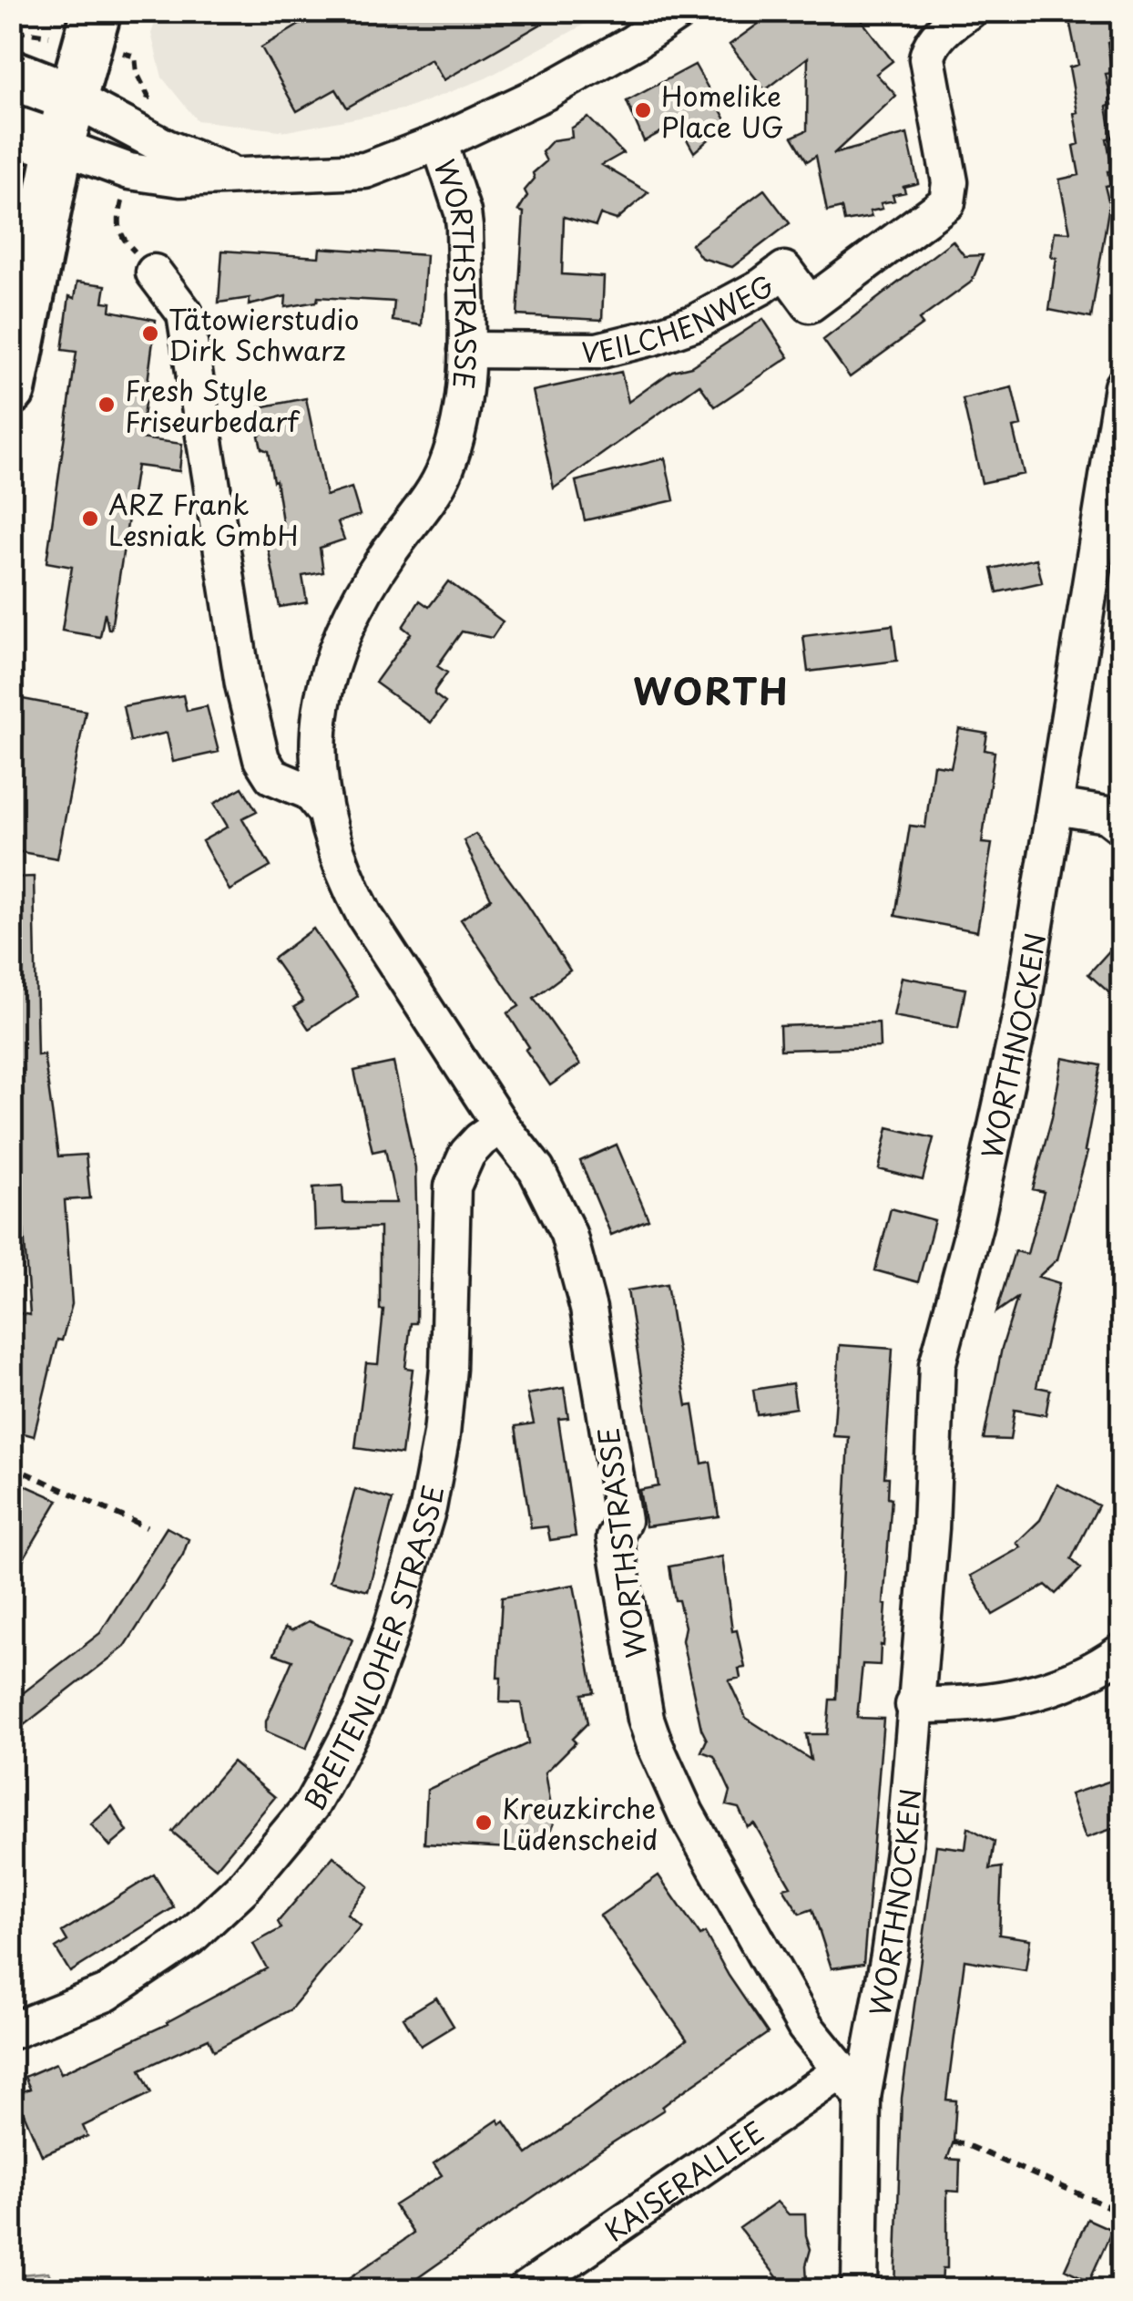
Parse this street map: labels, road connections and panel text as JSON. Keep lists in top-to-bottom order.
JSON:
{
  "streets": {
    "street": [
      "WORTHSTRASSE",
      "VEILCHENWEG",
      "WORTHNOCKEN",
      "BREITENLOHER STRASSE",
      "KAISERALLEE"
    ]
  },
  "crossings": [
    ["WORTHSTRASSE", "VEILCHENWEG"],
    ["WORTHSTRASSE", "WORTHNOCKEN"],
    ["WORTHSTRASSE", "BREITENLOHER STRASSE"],
    ["WORTHSTRASSE", "KAISERALLEE"],
    ["WORTHNOCKEN", "KAISERALLEE"]
  ],
  "districts": ["WORTH"],
  "places": [
    "Homelike Place UG",
    "Tätowierstudio Dirk Schwarz",
    "Fresh Style Friseurbedarf",
    "ARZ Frank Lesniak GmbH",
    "Kreuzkirche Lüdenscheid"
  ]
}
